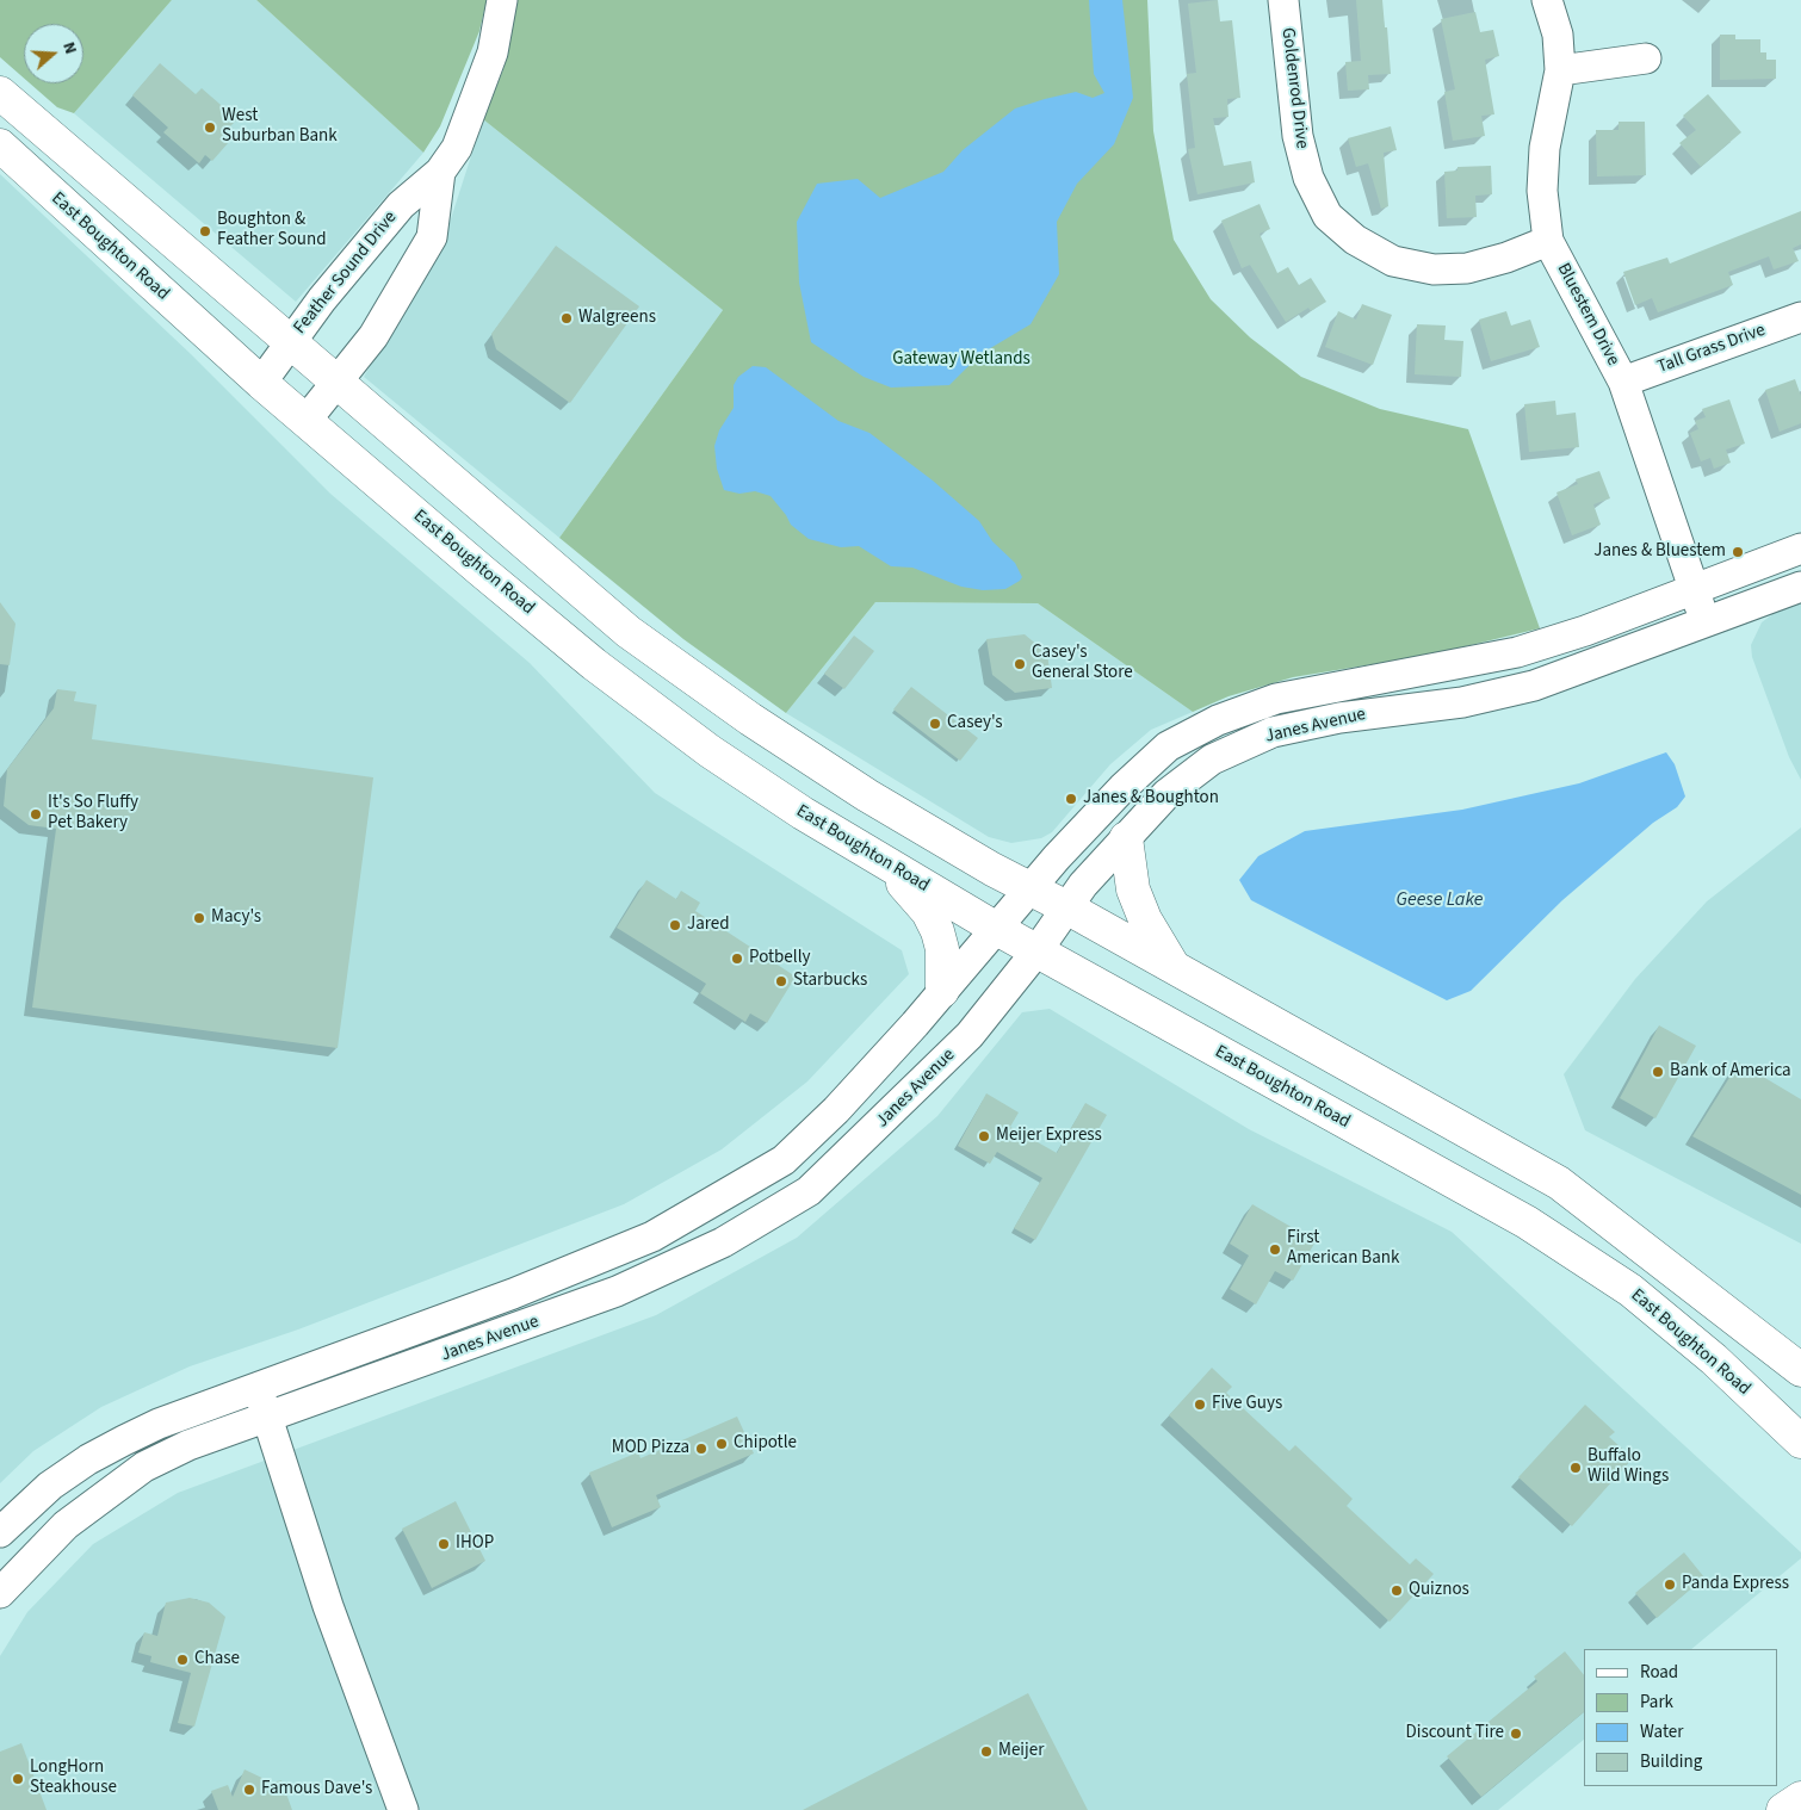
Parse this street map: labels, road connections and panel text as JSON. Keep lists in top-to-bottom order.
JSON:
{
  "streets": {
    "main road": ["East Boughton Road"],
    "street": [
      "Goldenrod Drive",
      "Feather Sound Drive",
      "Bluestem Drive",
      "Tall Grass Drive",
      "Janes Avenue"
    ]
  },
  "crossings": [
    ["Goldenrod Drive", "Bluestem Drive"],
    ["East Boughton Road", "Feather Sound Drive"],
    ["East Boughton Road", "Janes Avenue"],
    ["Bluestem Drive", "Tall Grass Drive"],
    ["Bluestem Drive", "Janes Avenue"]
  ],
  "water": ["Geese Lake"],
  "parks": ["Gateway Wetlands"],
  "places": [
    "West Suburban Bank",
    "Boughton & Feather Sound",
    "Walgreens",
    "Janes & Bluestem",
    "Casey's General Store",
    "Casey's",
    "Janes & Boughton",
    "It's So Fluffy Pet Bakery",
    "Macy's",
    "Jared",
    "Potbelly",
    "Starbucks",
    "Bank of America",
    "Meijer Express",
    "First American Bank",
    "Five Guys",
    "Chipotle",
    "MOD Pizza",
    "Buffalo Wild Wings",
    "IHOP",
    "Panda Express",
    "Quiznos",
    "Chase",
    "Discount Tire",
    "Meijer",
    "LongHorn Steakhouse",
    "Famous Dave's"
  ],
  "legend": [
    "Road",
    "Park",
    "Water",
    "Building"
  ],
  "north": "right"
}
